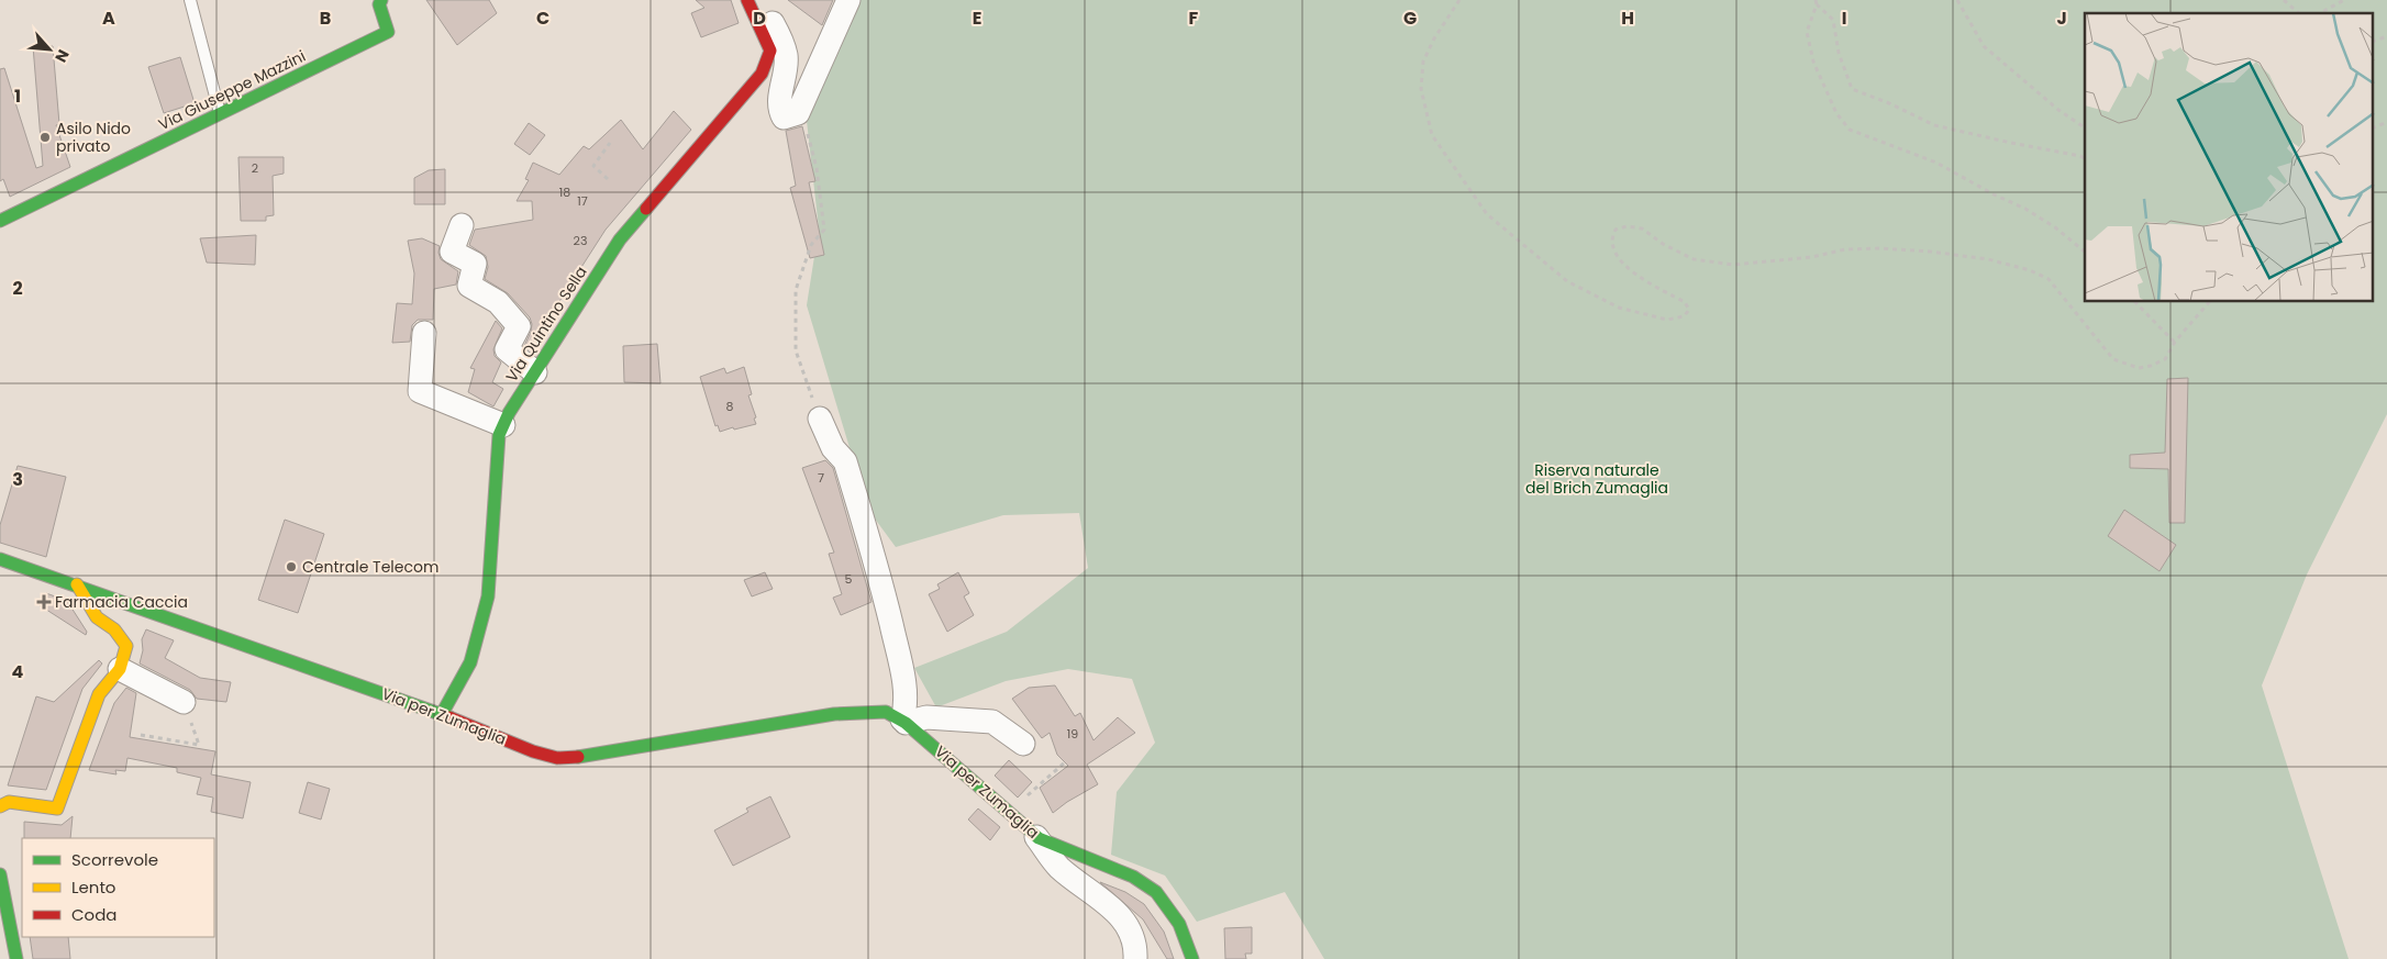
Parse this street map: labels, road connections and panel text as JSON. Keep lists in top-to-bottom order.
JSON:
{
  "streets": {
    "street": ["Via Giuseppe Mazzini", "Via Quintino Sella", "Via per Zumaglia"]
  },
  "crossings": [
    ["Via Quintino Sella", "Via per Zumaglia"]
  ],
  "parks": ["Riserva naturale del Brich Zumaglia"],
  "places": {
    "other": ["Asilo Nido privato", "Centrale Telecom"],
    "health": ["Farmacia Caccia"]
  },
  "house_numbers": [
    "2",
    "18",
    "17",
    "23",
    "8",
    "7",
    "5",
    "19"
  ],
  "legend": ["Scorrevole", "Lento", "Coda"],
  "north": "bottom right",
  "grid": {
    "columns": [
      "A",
      "B",
      "C",
      "D",
      "E",
      "F",
      "G",
      "H",
      "I",
      "J"
    ],
    "rows": [
      "1",
      "2",
      "3",
      "4"
    ]
  }
}
